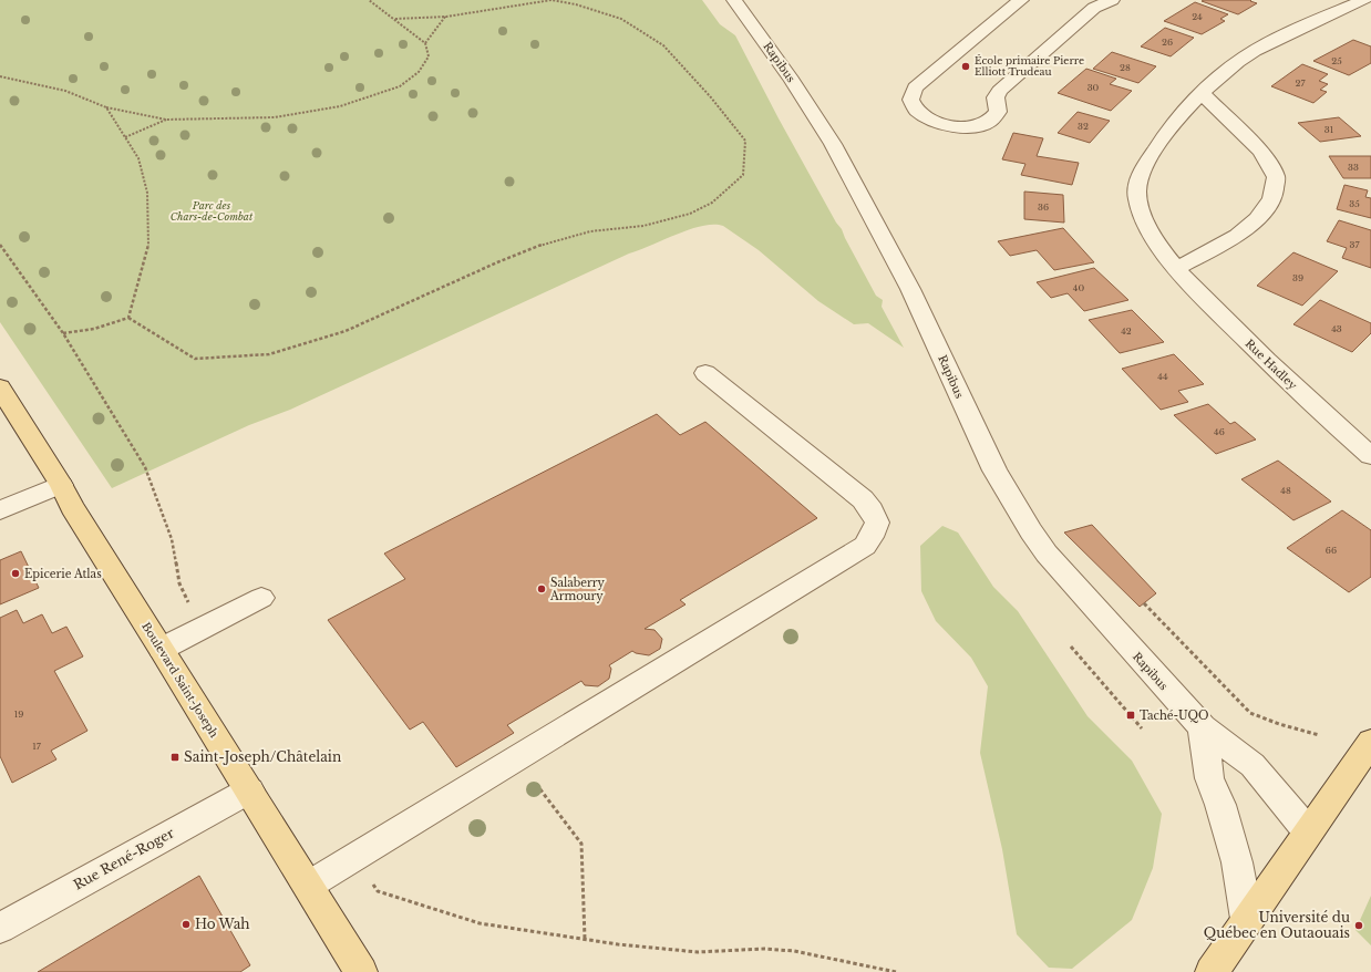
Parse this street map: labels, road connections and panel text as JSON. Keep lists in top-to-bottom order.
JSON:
{
  "streets": {
    "main road": ["Boulevard Saint-Joseph"],
    "street": ["Rapibus", "Rue Hadley", "Rue René-Roger"]
  },
  "crossings": [
    ["Boulevard Saint-Joseph", "Rue René-Roger"]
  ],
  "parks": ["Parc des Chars-de-Combat"],
  "places": {
    "other": [
      "École primaire Pierre Elliott Trudeau",
      "Epicerie Atlas",
      "Salaberry Armoury",
      "Ho Wah",
      "Université du Québec en Outaouais"
    ],
    "transit": ["Taché-UQO", "Saint-Joseph/Châtelain"]
  },
  "house_numbers": [
    "24",
    "26",
    "25",
    "28",
    "27",
    "30",
    "32",
    "31",
    "33",
    "35",
    "36",
    "37",
    "39",
    "40",
    "43",
    "42",
    "44",
    "46",
    "48",
    "66",
    "19",
    "17"
  ]
}
